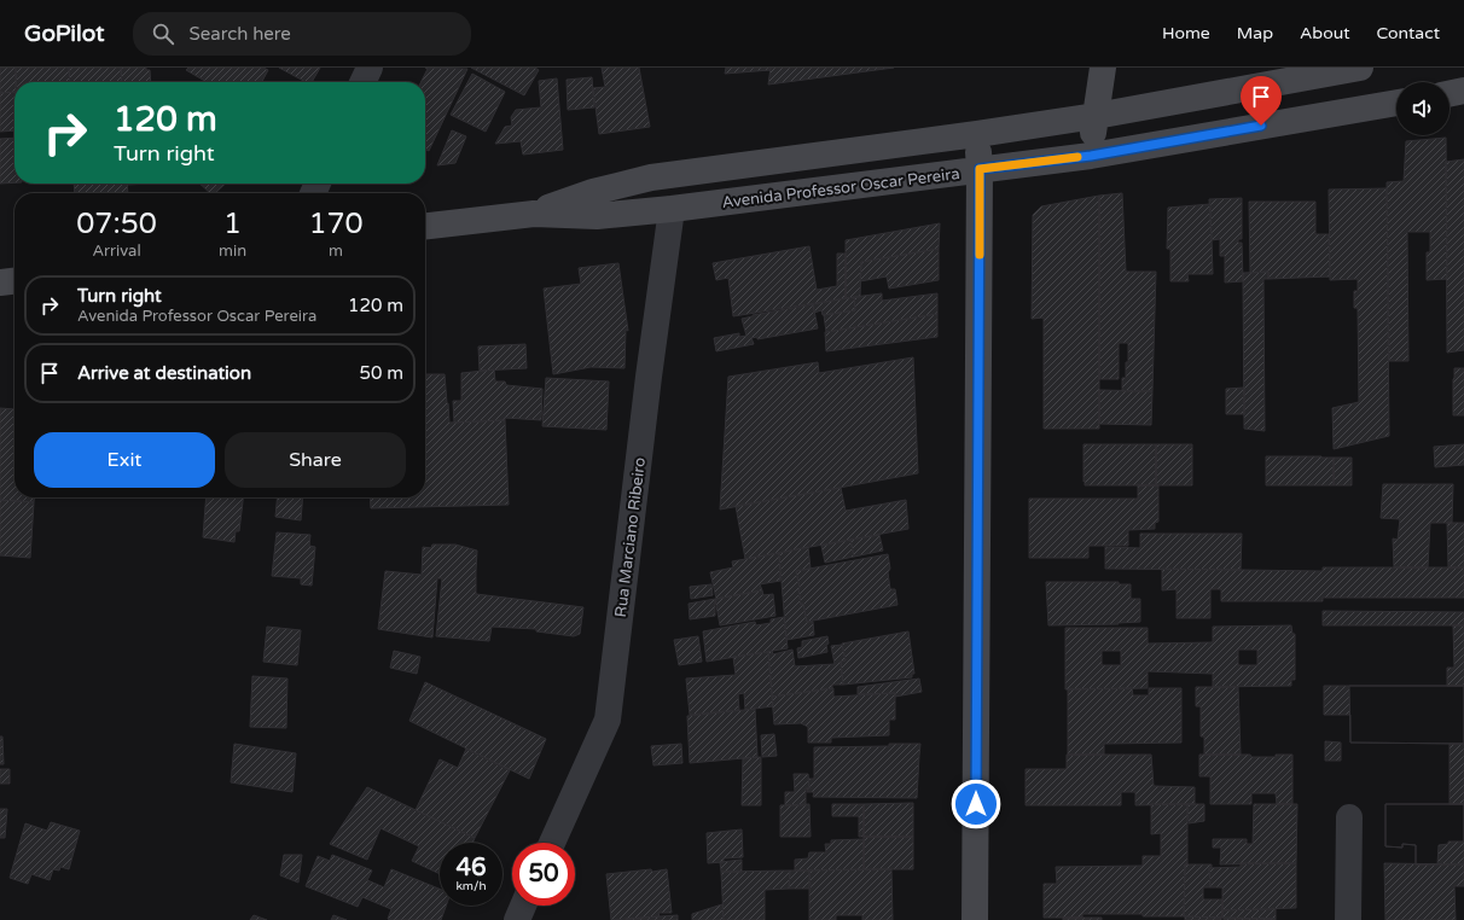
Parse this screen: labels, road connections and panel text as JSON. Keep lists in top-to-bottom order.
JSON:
{
  "streets": {
    "main road": ["Avenida Professor Oscar Pereira"],
    "street": ["Rua Marciano Ribeiro"]
  },
  "crossings": [
    ["Avenida Professor Oscar Pereira", "Rua Marciano Ribeiro"]
  ],
  "page": {
    "header": "GoPilot",
    "search": "Search here",
    "nav": [
      "Home",
      "Map",
      "About",
      "Contact"
    ],
    "turn": ["120 m", "Turn right"],
    "eta": [
      "07:50",
      "Arrival",
      "1",
      "min",
      "170",
      "m"
    ],
    "list": [
      {
        "name": "Turn right",
        "note": "Avenida Professor Oscar Pereira",
        "value": "120 m"
      },
      {
        "name": "Arrive at destination",
        "value": "50 m"
      }
    ],
    "buttons": ["Exit", "Share"],
    "speed": "46 km/h",
    "limit": "50"
  }
}
